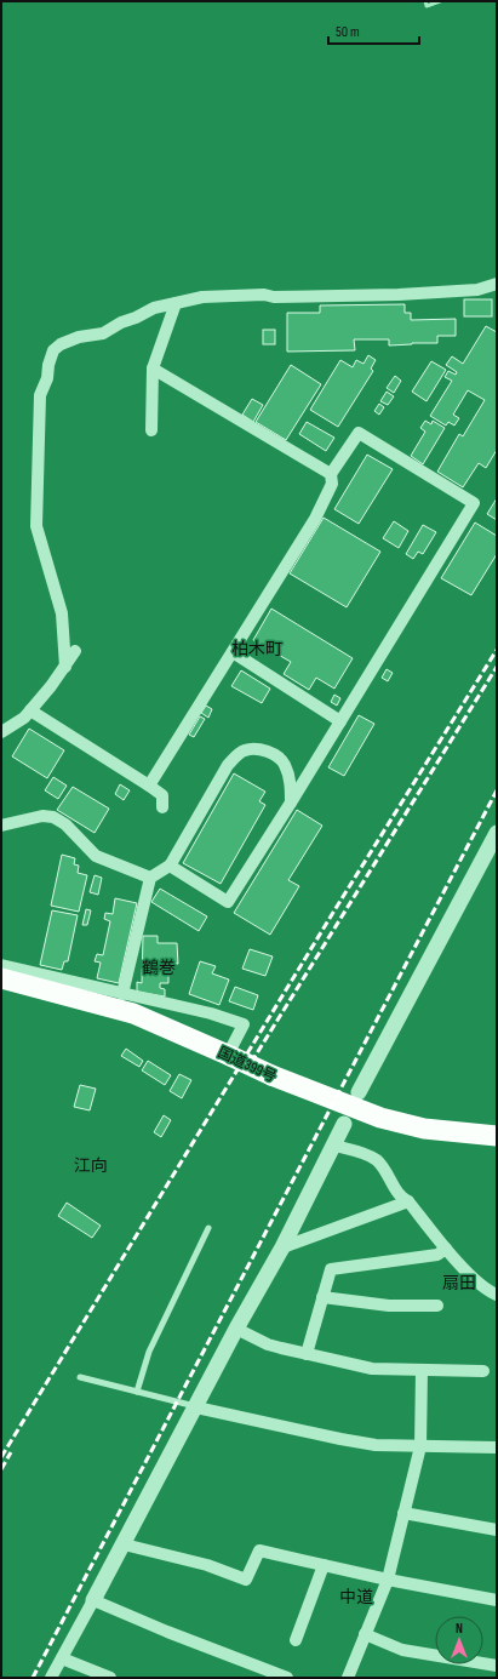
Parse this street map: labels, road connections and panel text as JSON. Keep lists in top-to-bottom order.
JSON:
{
  "streets": {
    "highway": ["国道399号"]
  },
  "districts": [
    "柏木町",
    "鶴巻",
    "江向",
    "扇田",
    "中道"
  ],
  "scale_bar": "50 m",
  "north": "top"
}
